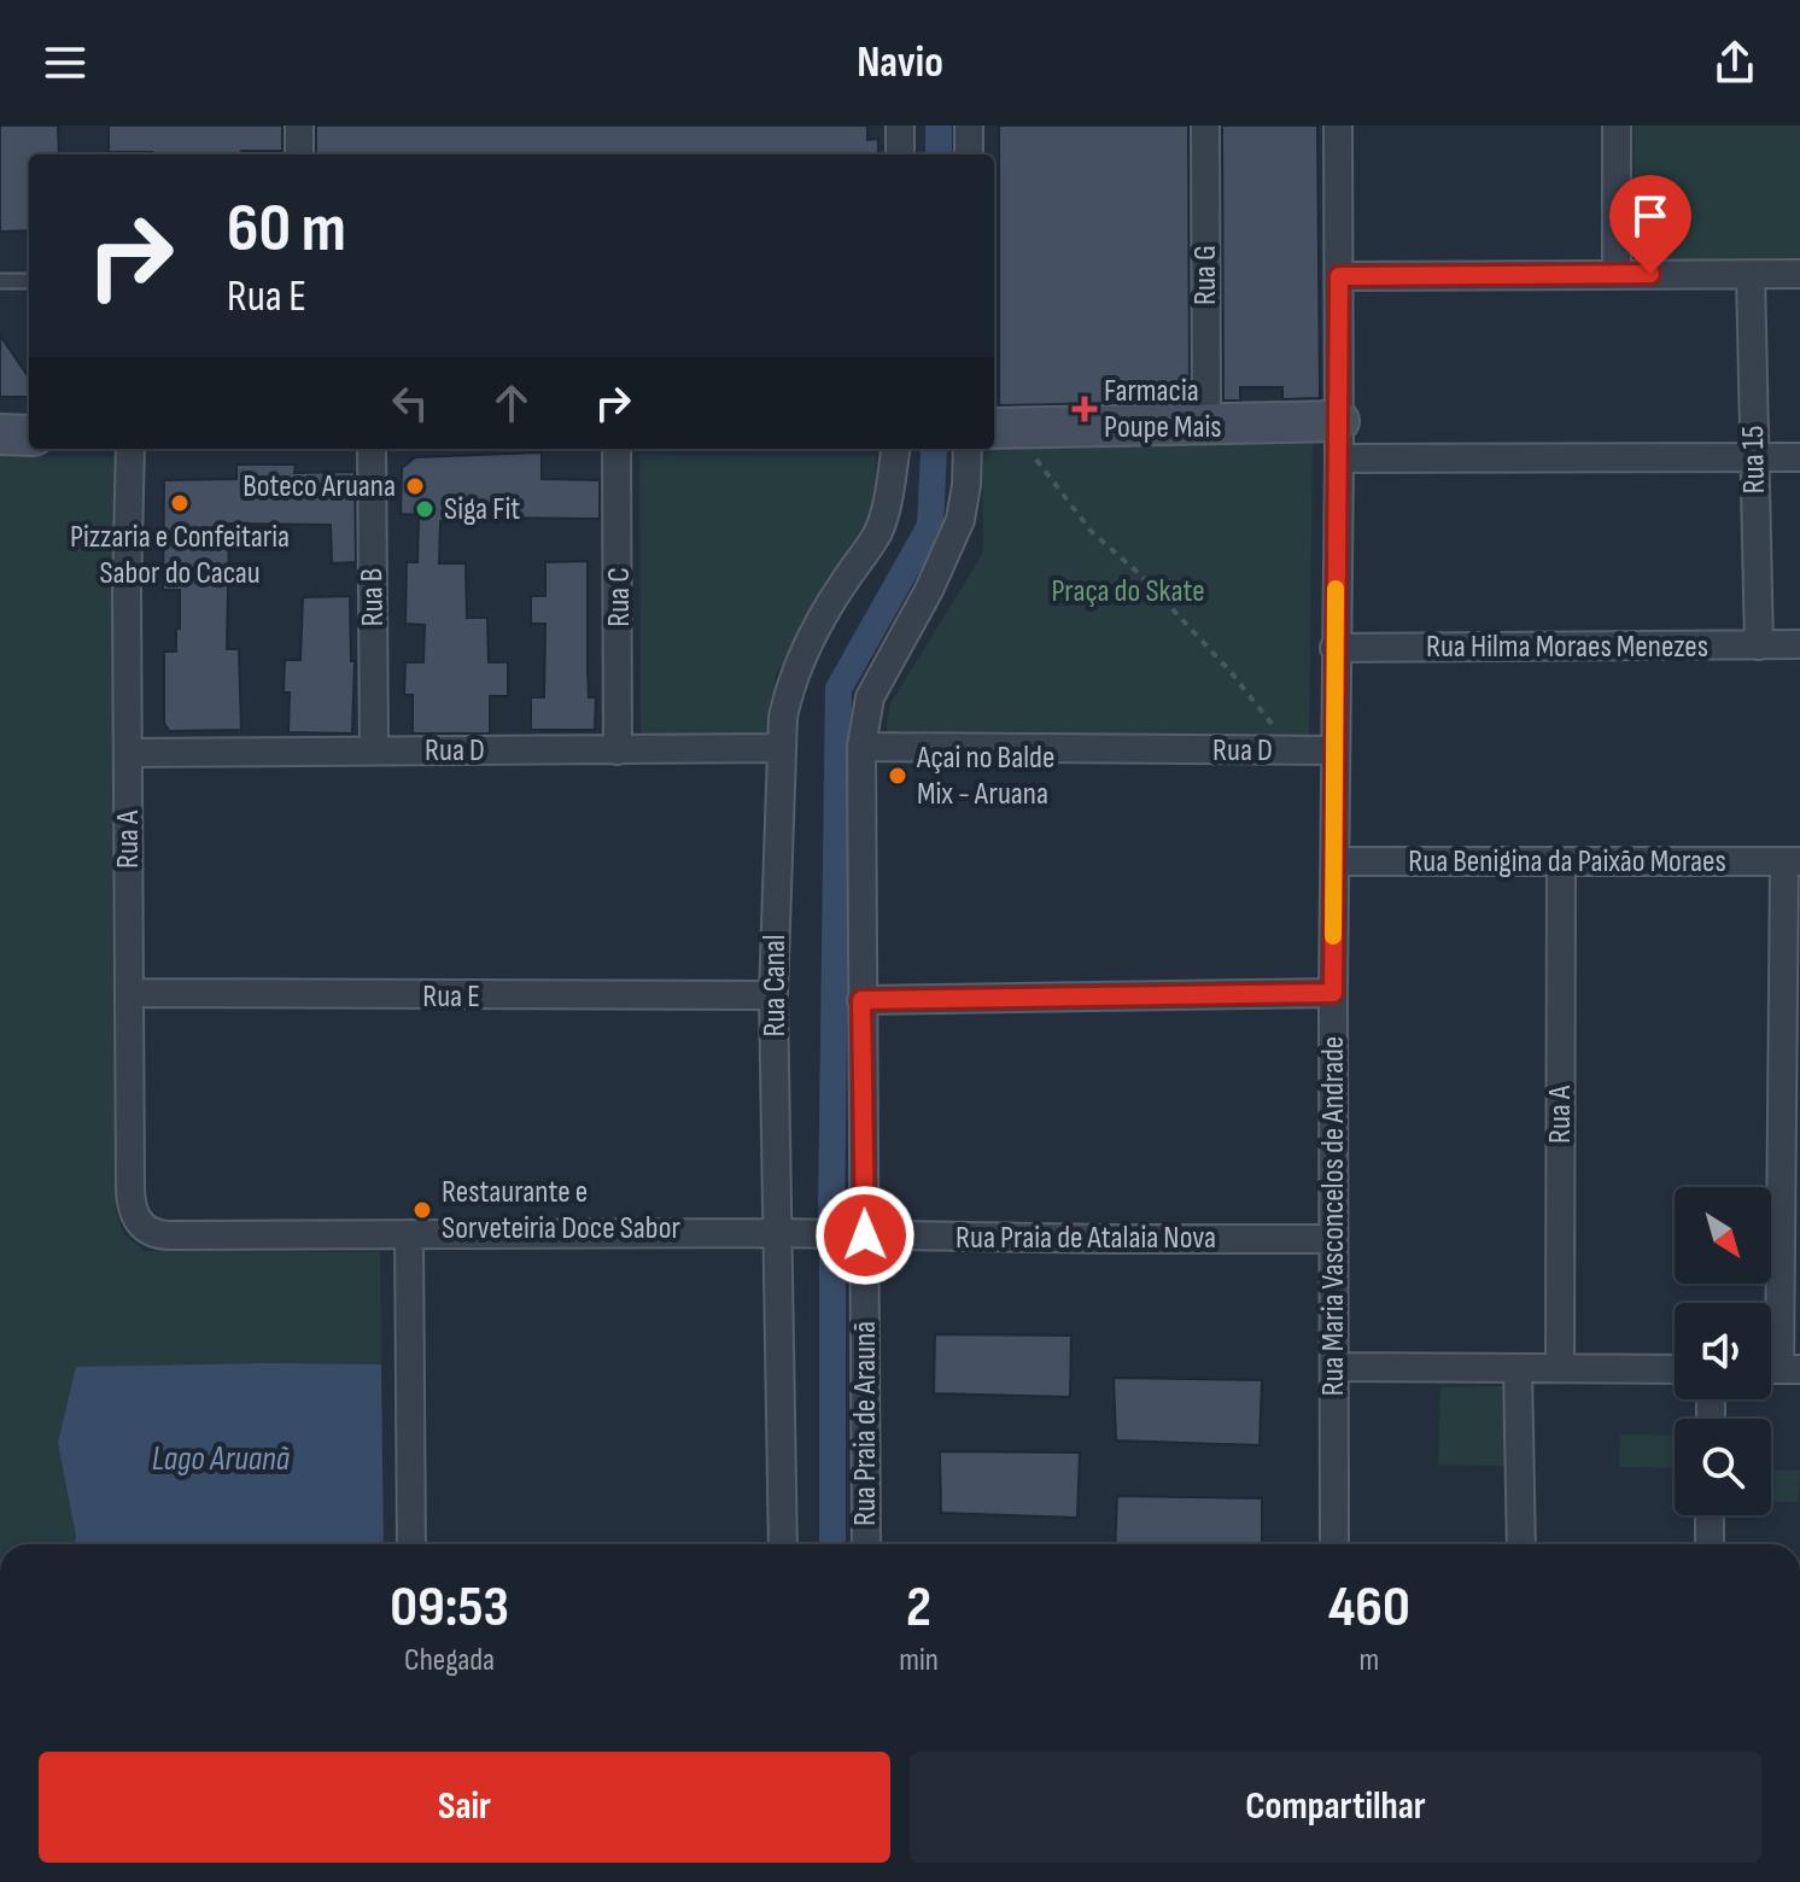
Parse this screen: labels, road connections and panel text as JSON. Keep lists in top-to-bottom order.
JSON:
{
  "streets": {
    "street": [
      "Rua G",
      "Rua 15",
      "Rua B",
      "Rua C",
      "Rua Hilma Moraes Menezes",
      "Rua D",
      "Rua A",
      "Rua Benigina da Paixão Moraes",
      "Rua Canal",
      "Rua E",
      "Rua Maria Vasconcelos de Andrade",
      "Rua Praia de Atalaia Nova",
      "Rua Praia de Araunã"
    ]
  },
  "crossings": [
    ["Rua 15", "Rua Hilma Moraes Menezes"],
    ["Rua B", "Rua D"],
    ["Rua C", "Rua D"],
    ["Rua Hilma Moraes Menezes", "Rua Maria Vasconcelos de Andrade"],
    ["Rua D", "Rua A"],
    ["Rua D", "Rua Canal"],
    ["Rua D", "Rua Maria Vasconcelos de Andrade"],
    ["Rua D", "Rua Praia de Araunã"],
    ["Rua A", "Rua Benigina da Paixão Moraes"],
    ["Rua A", "Rua E"],
    ["Rua A", "Rua Praia de Atalaia Nova"],
    ["Rua Benigina da Paixão Moraes", "Rua Maria Vasconcelos de Andrade"],
    ["Rua Canal", "Rua E"],
    ["Rua Canal", "Rua Praia de Atalaia Nova"],
    ["Rua Maria Vasconcelos de Andrade", "Rua Praia de Atalaia Nova"],
    ["Rua Praia de Atalaia Nova", "Rua Praia de Araunã"]
  ],
  "water": ["Lago Aruanã"],
  "parks": ["Praça do Skate"],
  "places": {
    "health": ["Farmacia Poupe Mais"],
    "other": [
      "Boteco Aruana",
      "Pizzaria e Confeitaria Sabor do Cacau",
      "Siga Fit",
      "Açai no Balde Mix - Aruana",
      "Restaurante e Sorveteiria Doce Sabor"
    ]
  },
  "north": "bottom right",
  "page": {
    "header": "Navio",
    "turn": ["60 m", "Rua E"],
    "eta": [
      "09:53",
      "Chegada",
      "2",
      "min",
      "460",
      "m"
    ],
    "buttons": ["Sair", "Compartilhar"]
  }
}
